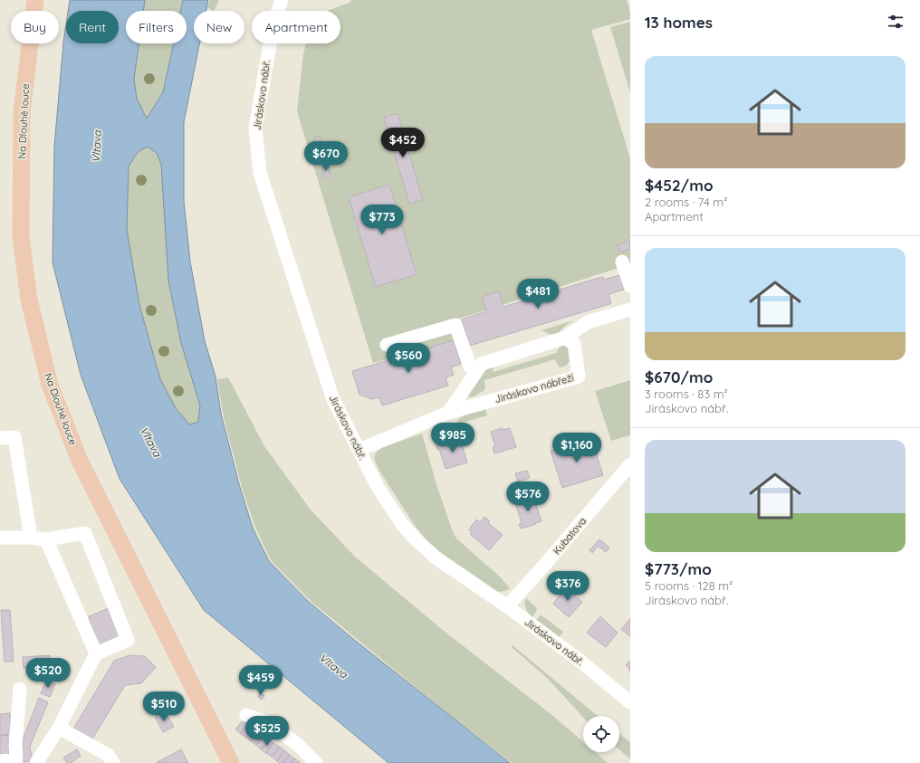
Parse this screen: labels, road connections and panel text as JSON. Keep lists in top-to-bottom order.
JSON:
{
  "streets": {
    "main road": ["Na Dlouhé louce"],
    "street": ["Jiráskovo nábř.", "Jiráskovo nábřeží", "Kubatova"]
  },
  "crossings": [
    ["Jiráskovo nábř.", "Jiráskovo nábřeží"],
    ["Jiráskovo nábř.", "Kubatova"]
  ],
  "water": ["Vltava"],
  "page": {
    "heading": "13 homes",
    "chip": [
      "Buy",
      "Rent",
      "Filters",
      "New",
      "Apartment"
    ],
    "list": [
      {
        "name": "$452/mo",
        "note": "2 rooms · 74 m² · Apartment"
      },
      {
        "name": "$670/mo",
        "note": "3 rooms · 83 m² · Jiráskovo nábř."
      },
      {
        "name": "$773/mo",
        "note": "5 rooms · 128 m² · Jiráskovo nábř."
      }
    ],
    "price": [
      "$452",
      "$670",
      "$773",
      "$481",
      "$560",
      "$985",
      "$1,160",
      "$576",
      "$376",
      "$520",
      "$459",
      "$510",
      "$525"
    ]
  }
}
